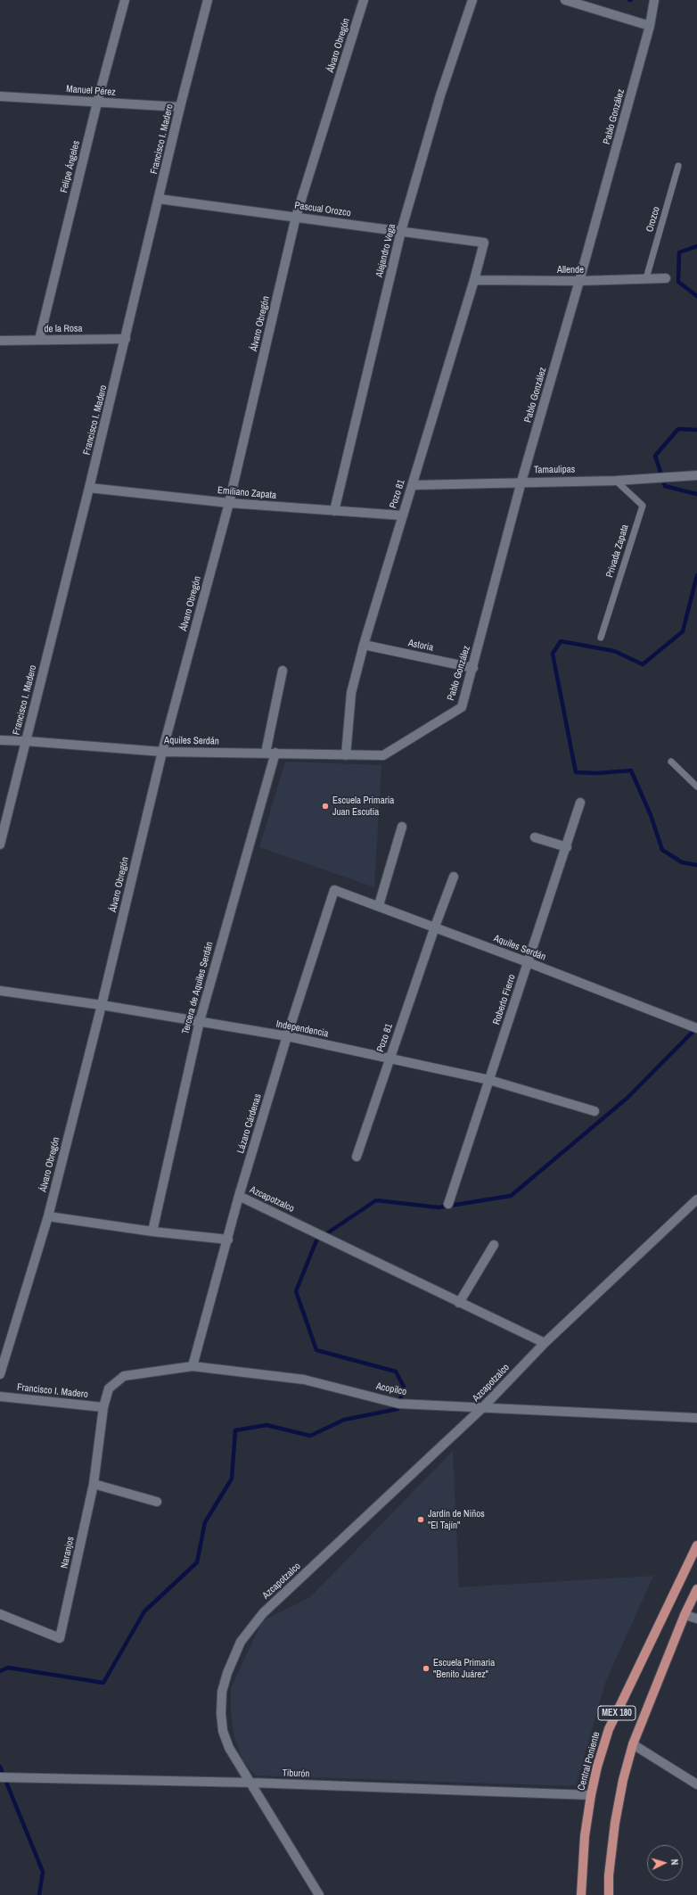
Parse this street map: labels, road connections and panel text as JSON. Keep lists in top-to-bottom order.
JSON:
{
  "streets": {
    "main road": ["MEX 180", "Central Poniente"],
    "street": [
      "Álvaro Obregón",
      "Manuel Pérez",
      "Pablo González",
      "Francisco I. Madero",
      "Felipe Ángeles",
      "Pascual Orozco",
      "Alejandro Vega",
      "Allende",
      "de la Rosa",
      "Tamaulipas",
      "Emiliano Zapata",
      "Pozo 81",
      "Astoria",
      "Aquiles Serdán",
      "Tercera de Aquiles Serdán",
      "Roberto Fierro",
      "Independencia",
      "Lázaro Cárdenas",
      "Azcapotzalco",
      "Acopilco",
      "Naranjos",
      "Tiburón"
    ],
    "lane": ["Orozco", "Privada Zapata"]
  },
  "crossings": [
    ["Álvaro Obregón", "Pascual Orozco"],
    ["Álvaro Obregón", "Emiliano Zapata"],
    ["Álvaro Obregón", "Aquiles Serdán"],
    ["Álvaro Obregón", "Independencia"],
    ["Manuel Pérez", "Francisco I. Madero"],
    ["Manuel Pérez", "Felipe Ángeles"],
    ["Pablo González", "Allende"],
    ["Pablo González", "Tamaulipas"],
    ["Pablo González", "Astoria"],
    ["Pablo González", "Aquiles Serdán"],
    ["Francisco I. Madero", "Pascual Orozco"],
    ["Francisco I. Madero", "de la Rosa"],
    ["Francisco I. Madero", "Emiliano Zapata"],
    ["Francisco I. Madero", "Aquiles Serdán"],
    ["Francisco I. Madero", "Acopilco"],
    ["Francisco I. Madero", "Naranjos"],
    ["Felipe Ángeles", "de la Rosa"],
    ["Pascual Orozco", "Alejandro Vega"],
    ["Pascual Orozco", "Pozo 81"],
    ["Orozco", "Allende"],
    ["Alejandro Vega", "Emiliano Zapata"],
    ["Allende", "Pozo 81"],
    ["Tamaulipas", "Pozo 81"],
    ["Tamaulipas", "Privada Zapata"],
    ["Emiliano Zapata", "Pozo 81"],
    ["Pozo 81", "Astoria"],
    ["Pozo 81", "Aquiles Serdán"],
    ["Pozo 81", "Independencia"],
    ["Aquiles Serdán", "Tercera de Aquiles Serdán"],
    ["Aquiles Serdán", "Roberto Fierro"],
    ["Aquiles Serdán", "Lázaro Cárdenas"],
    ["Tercera de Aquiles Serdán", "Independencia"],
    ["Roberto Fierro", "Independencia"],
    ["Independencia", "Lázaro Cárdenas"],
    ["Lázaro Cárdenas", "Azcapotzalco"],
    ["Lázaro Cárdenas", "Acopilco"],
    ["Azcapotzalco", "Acopilco"],
    ["Azcapotzalco", "Tiburón"],
    ["Acopilco", "Naranjos"],
    ["Central Poniente", "Tiburón"]
  ],
  "places": ["Escuela Primaria Juan Escutia", "Jardín de Niños \"El Tajín\"", "Escuela Primaria \"Benito Juárez\""],
  "north": "right"
}
